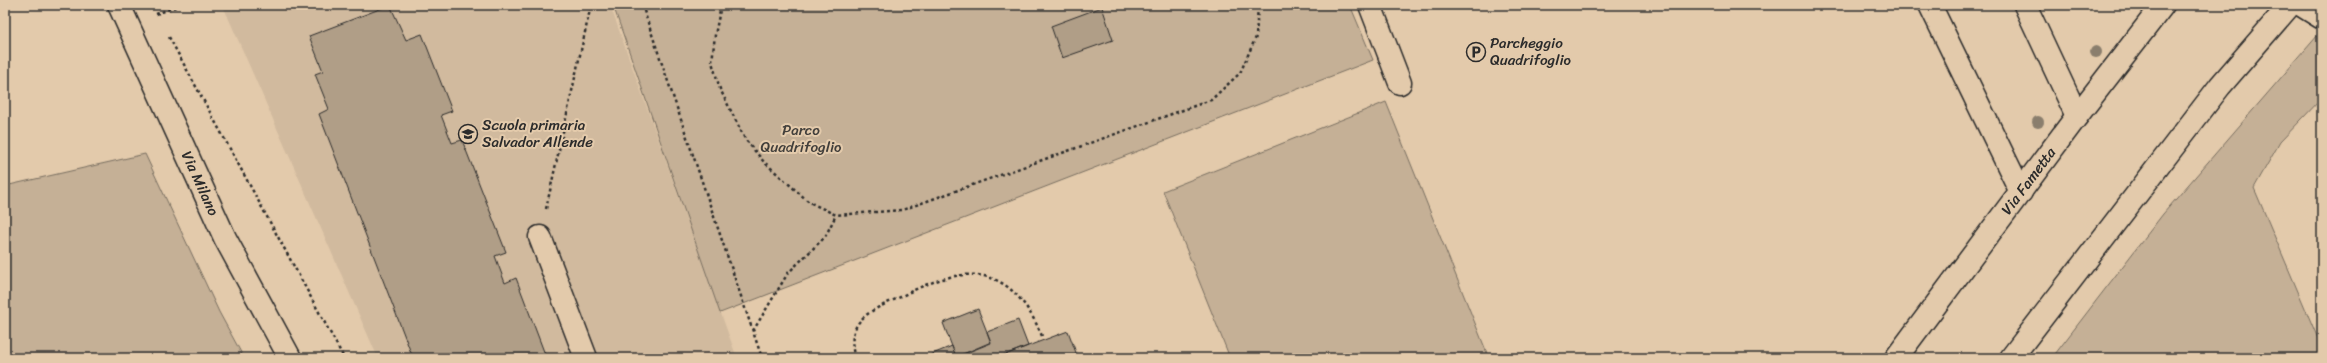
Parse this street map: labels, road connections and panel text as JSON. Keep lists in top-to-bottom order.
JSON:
{
  "streets": {
    "street": ["Via Fametta", "Via Milano"]
  },
  "parks": ["Parco Quadrifoglio"],
  "places": {
    "parking": ["Parcheggio Quadrifoglio"],
    "school or university": ["Scuola primaria Salvador Allende"]
  }
}
